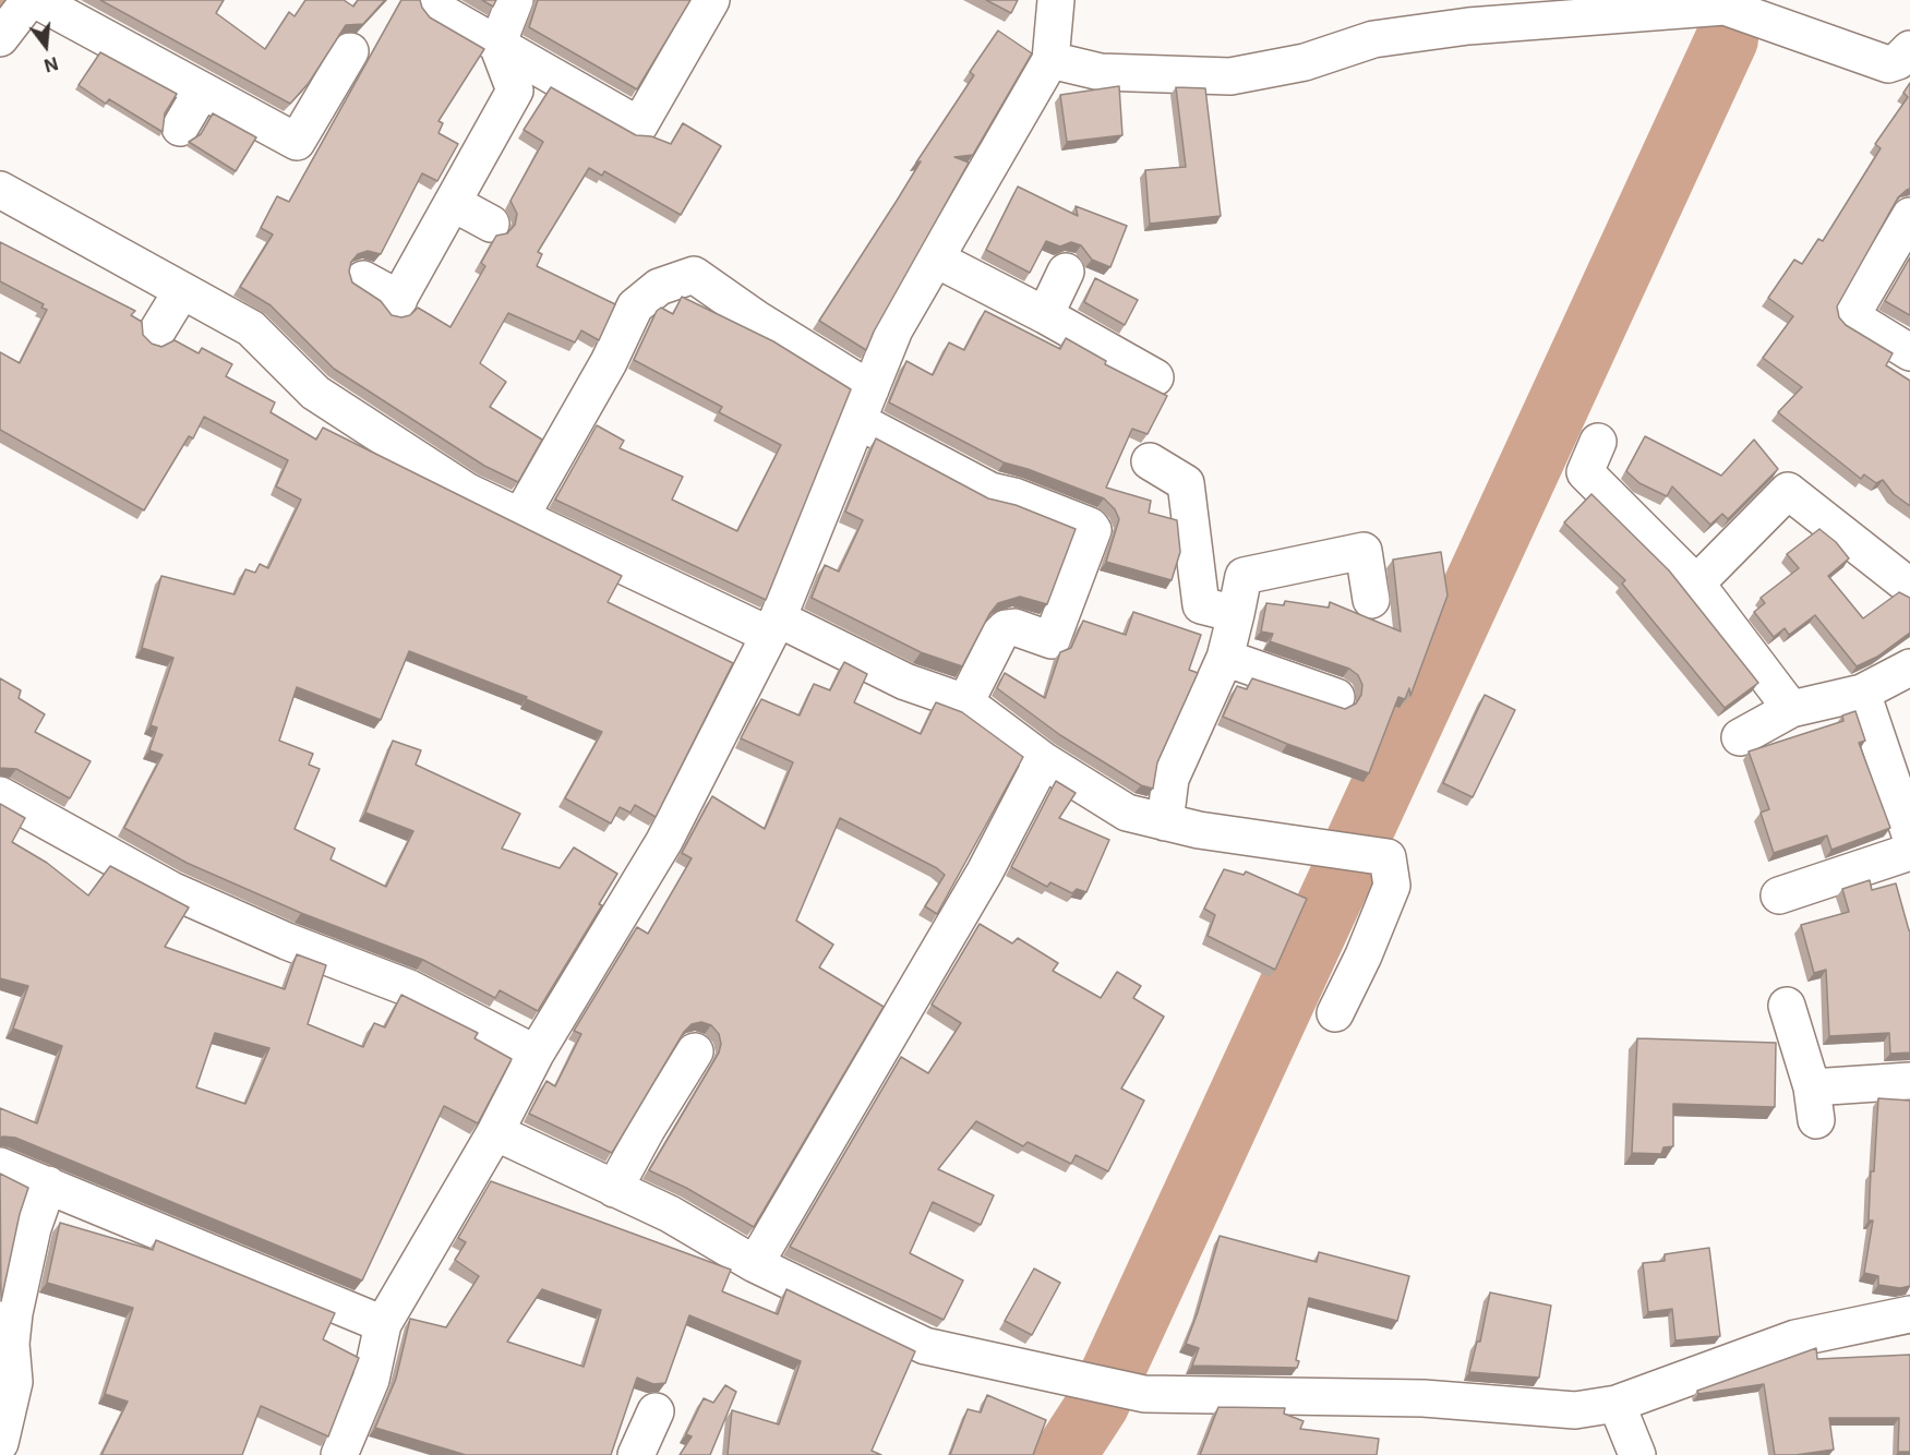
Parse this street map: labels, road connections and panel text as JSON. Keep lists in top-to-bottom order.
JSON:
{
  "north": "bottom"
}
